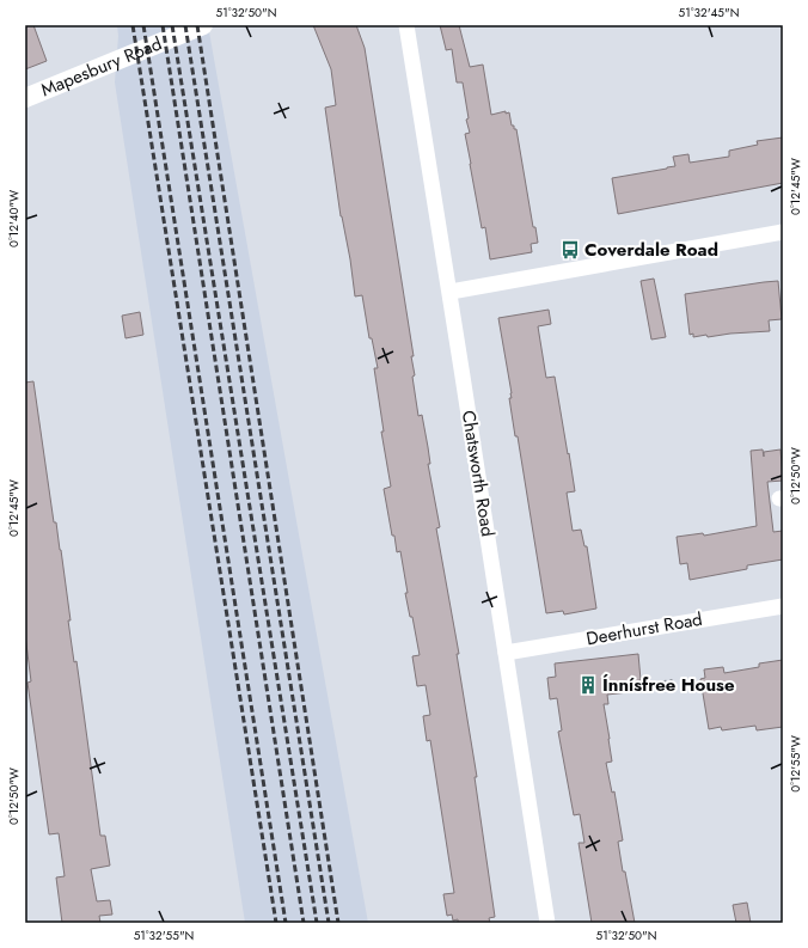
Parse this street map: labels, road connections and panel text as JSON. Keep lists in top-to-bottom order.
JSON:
{
  "streets": {
    "street": ["Mapesbury Road", "Chatsworth Road", "Deerhurst Road"]
  },
  "crossings": [
    ["Chatsworth Road", "Deerhurst Road"]
  ],
  "places": {
    "bus stop": ["Coverdale Road"],
    "building": ["Ínnísfree House"]
  },
  "coordinates": [
    "51°32'50\"N",
    "51°32'45\"N",
    "0°12'45\"W",
    "0°12'40\"W",
    "0°12'50\"W",
    "0°12'55\"W",
    "51°32'55\"N"
  ]
}
